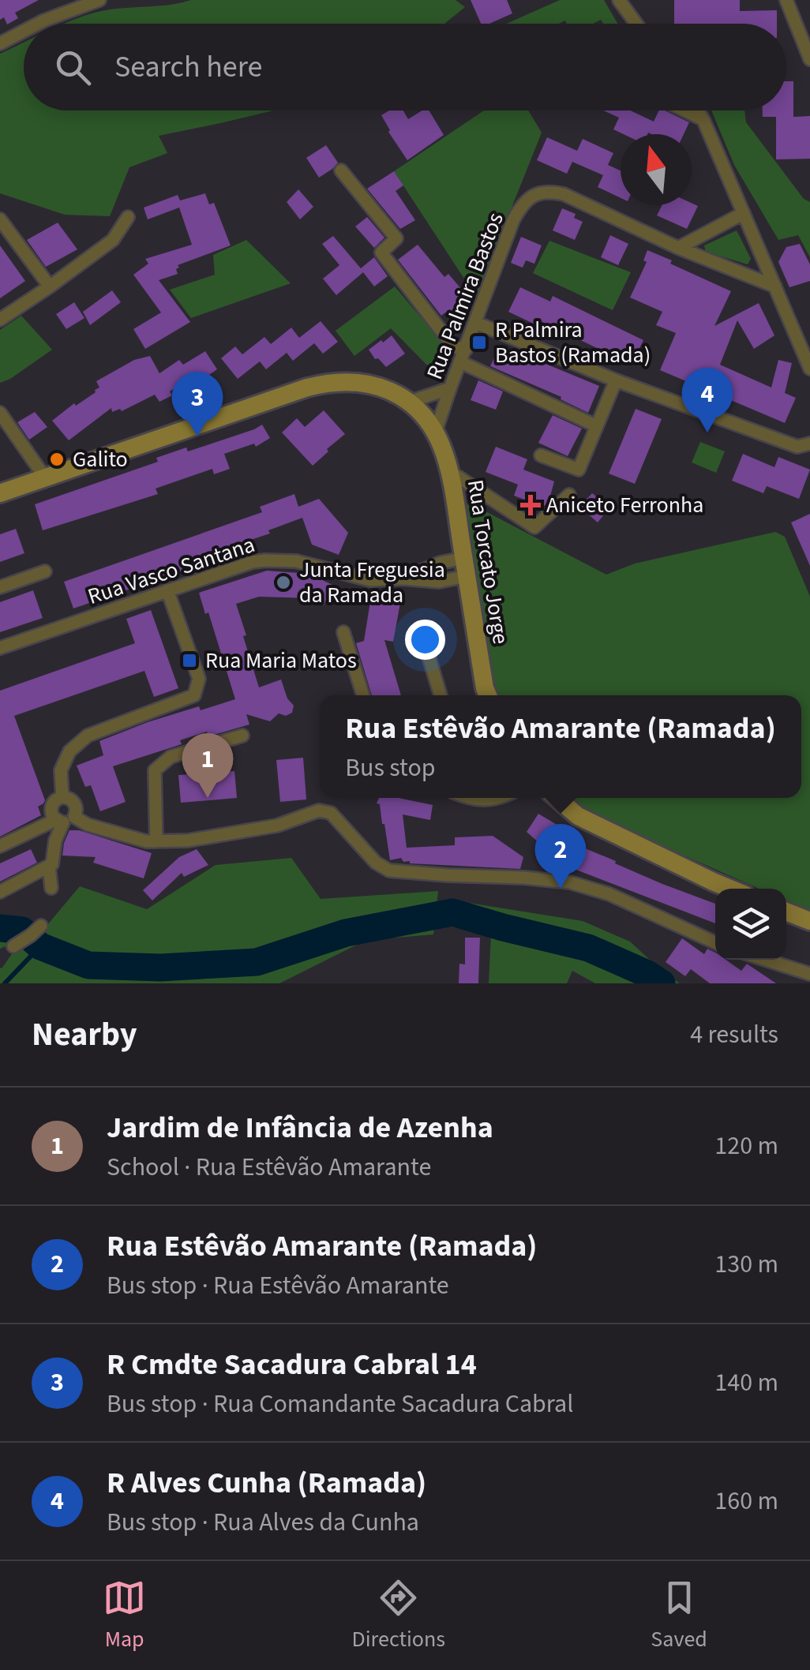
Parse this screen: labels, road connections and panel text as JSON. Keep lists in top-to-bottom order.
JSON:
{
  "streets": {
    "main road": ["Rua Torcato Jorge"],
    "street": ["Rua Palmira Bastos", "Rua Vasco Santana"]
  },
  "crossings": [
    ["Rua Palmira Bastos", "Rua Torcato Jorge"],
    ["Rua Torcato Jorge", "Rua Vasco Santana"]
  ],
  "places": {
    "transit": ["R Palmira Bastos (Ramada)", "Rua Maria Matos"],
    "other": ["Galito", "Junta Freguesia da Ramada"],
    "health": ["Aniceto Ferronha"]
  },
  "north": "top",
  "page": {
    "search": "Search here",
    "pins": [
      "4",
      "3",
      "1",
      "2"
    ],
    "popup": ["Rua Estêvão Amarante (Ramada)", "Bus stop"],
    "heading": ["Nearby", "4 results"],
    "list": [
      {
        "mark": "1",
        "name": "Jardim de Infância de Azenha",
        "note": "School · Rua Estêvão Amarante",
        "value": "120 m"
      },
      {
        "mark": "2",
        "name": "Rua Estêvão Amarante (Ramada)",
        "note": "Bus stop · Rua Estêvão Amarante",
        "value": "130 m"
      },
      {
        "mark": "3",
        "name": "R Cmdte Sacadura Cabral 14",
        "note": "Bus stop · Rua Comandante Sacadura Cabral",
        "value": "140 m"
      },
      {
        "mark": "4",
        "name": "R Alves Cunha (Ramada)",
        "note": "Bus stop · Rua Alves da Cunha",
        "value": "160 m"
      }
    ],
    "nav": ["Map", "Directions", "Saved"]
  }
}
